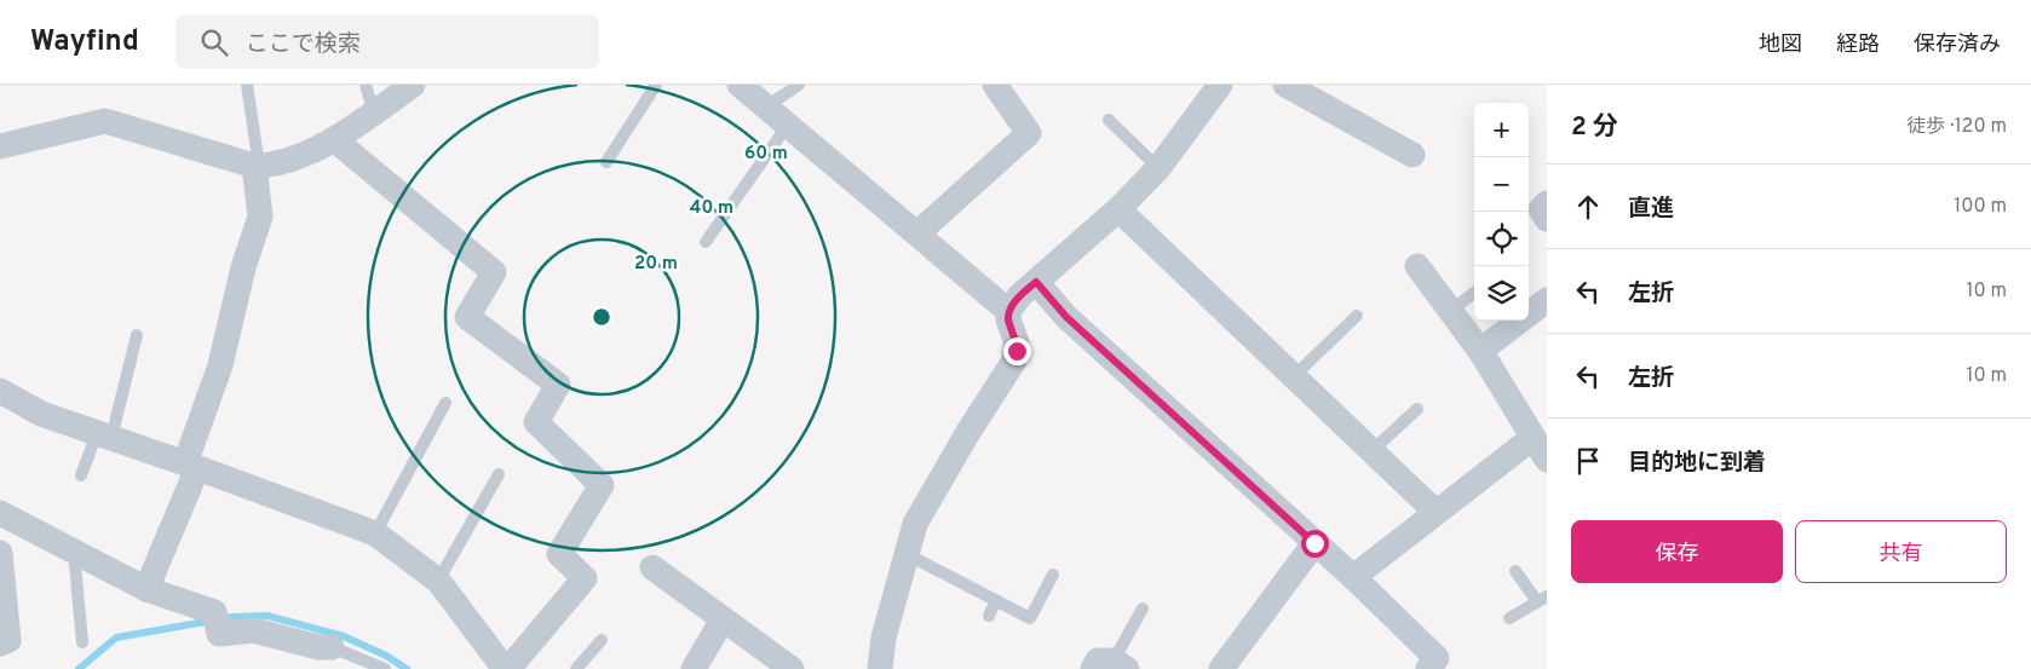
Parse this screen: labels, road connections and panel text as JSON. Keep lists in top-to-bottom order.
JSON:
{
  "page": {
    "header": "Wayfind",
    "search": "ここで検索",
    "nav": ["地図", "経路", "保存済み"],
    "heading": ["2 分", "徒歩 · 120 m"],
    "map_buttons": ["+", "−"],
    "list": [
      ["直進", "100 m"],
      ["左折", "10 m"],
      ["左折", "10 m"],
      "目的地に到着"
    ],
    "buttons": ["保存", "共有"]
  },
  "rings": ["60 m", "40 m", "20 m"]
}
